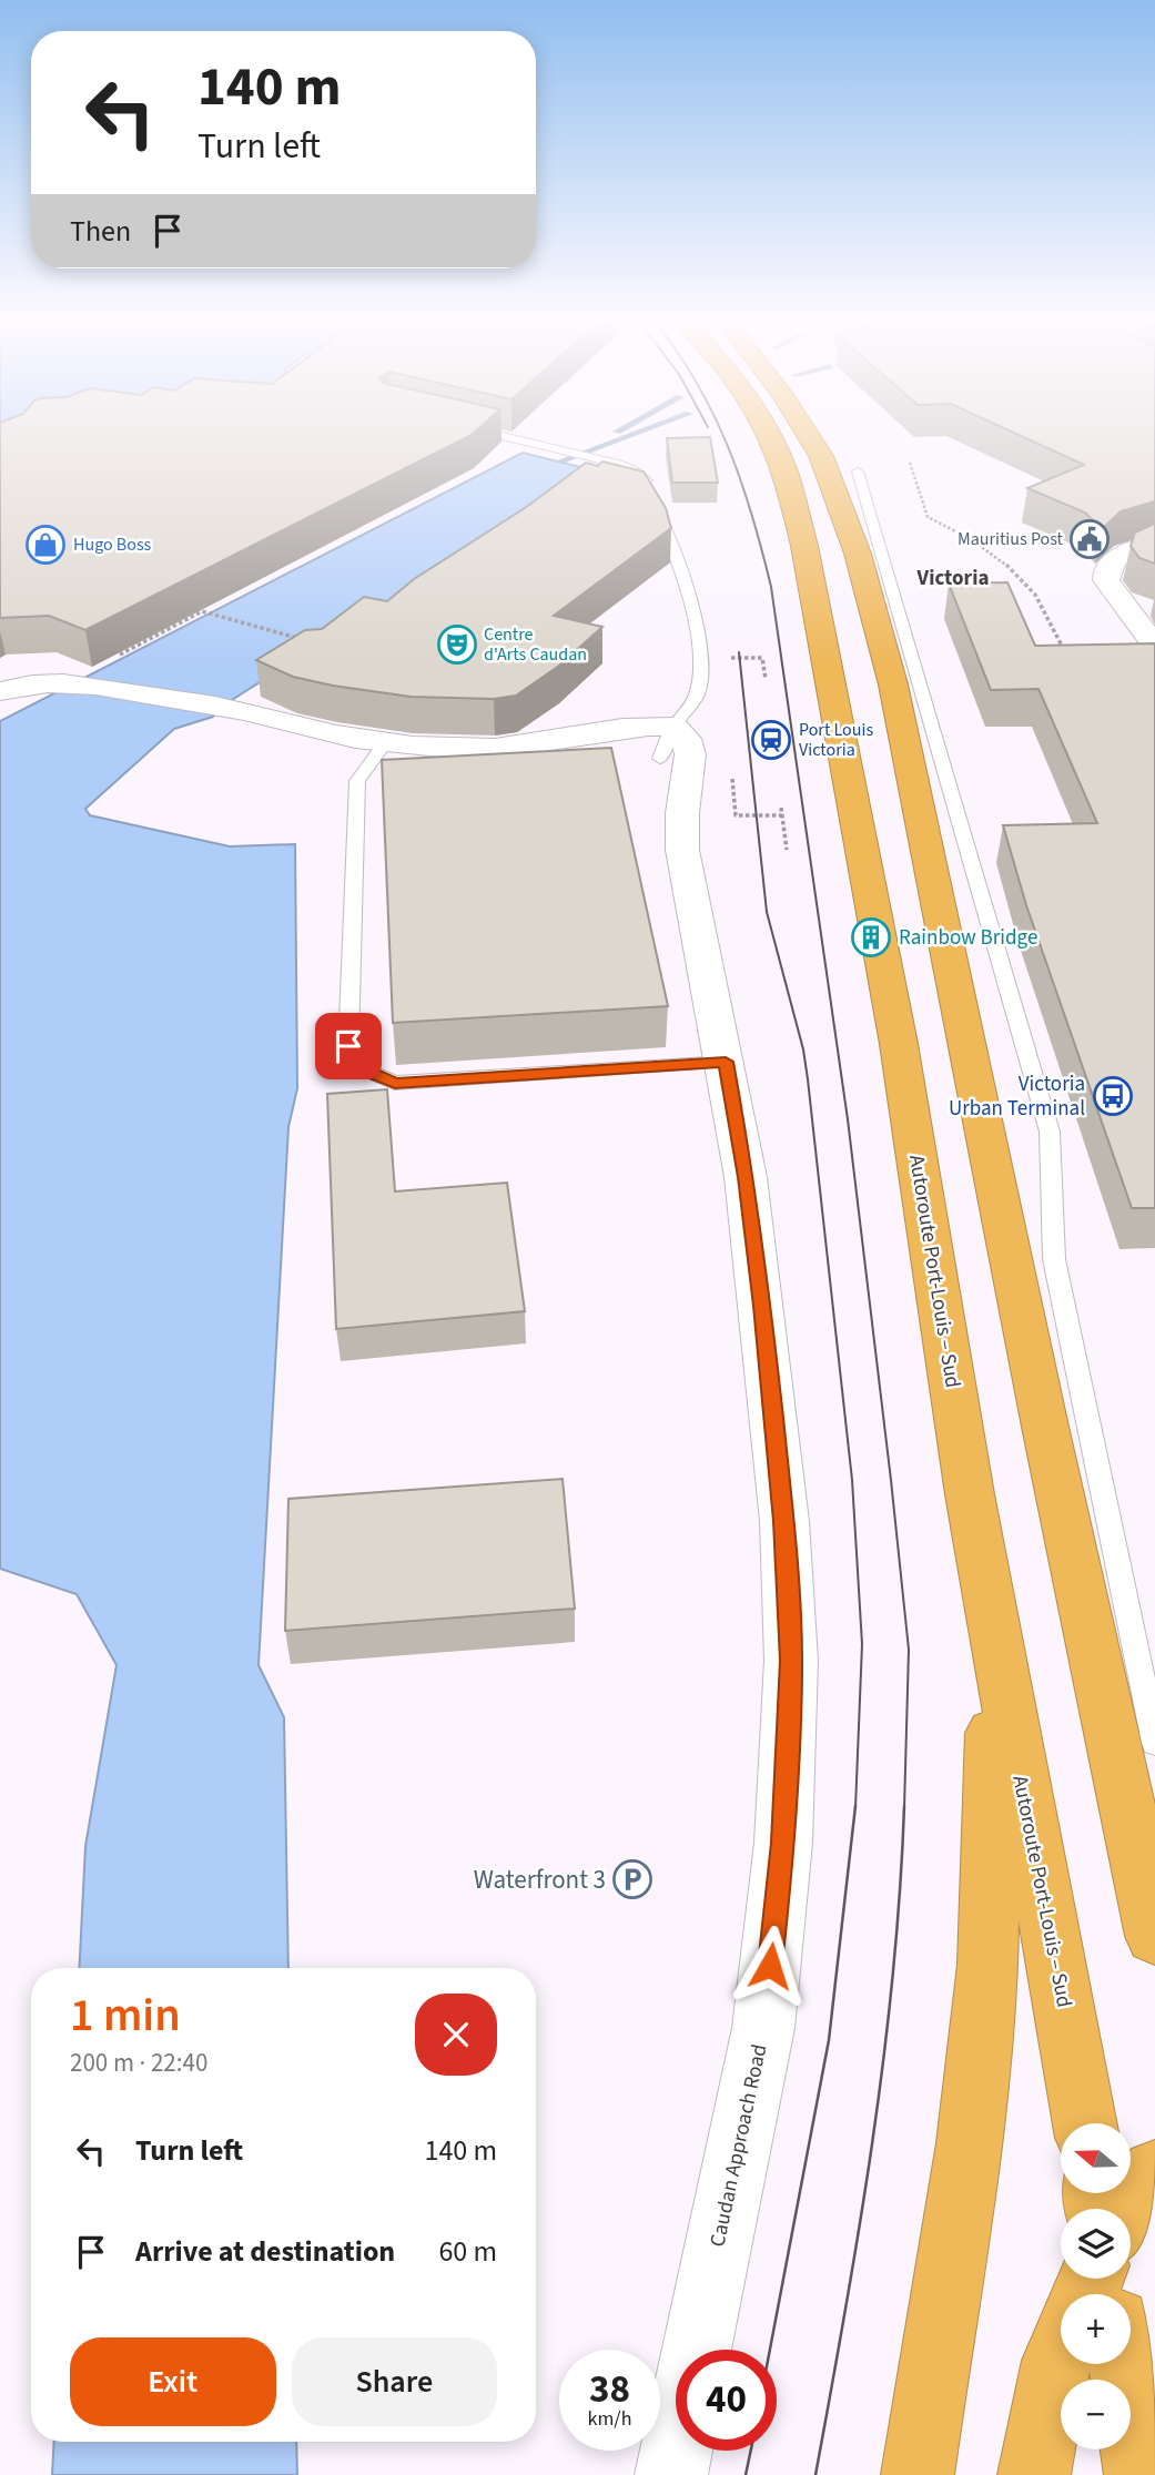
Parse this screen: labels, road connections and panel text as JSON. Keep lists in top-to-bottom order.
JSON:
{
  "streets": {
    "highway": ["Autoroute Port-Louis – Sud"],
    "street": ["Caudan Approach Road"]
  },
  "districts": ["Victoria"],
  "places": {
    "public building": ["Mauritius Post"],
    "shop": ["Hugo Boss"],
    "theatre": ["Centre d'Arts Caudan"],
    "station": ["Port Louis Victoria"],
    "building": ["Rainbow Bridge"],
    "bus stop": ["Victoria Urban Terminal"],
    "parking": ["Waterfront 3"]
  },
  "north": "left",
  "page": {
    "turn": ["140 m", "Turn left"],
    "then": "Then",
    "heading": ["1 min", "200 m · 22:40"],
    "list": [
      {
        "name": "Turn left",
        "value": "140 m"
      },
      {
        "name": "Arrive at destination",
        "value": "60 m"
      }
    ],
    "map_buttons": ["+", "−"],
    "buttons": ["Exit", "Share"],
    "speed": "38 km/h",
    "limit": "40"
  }
}
